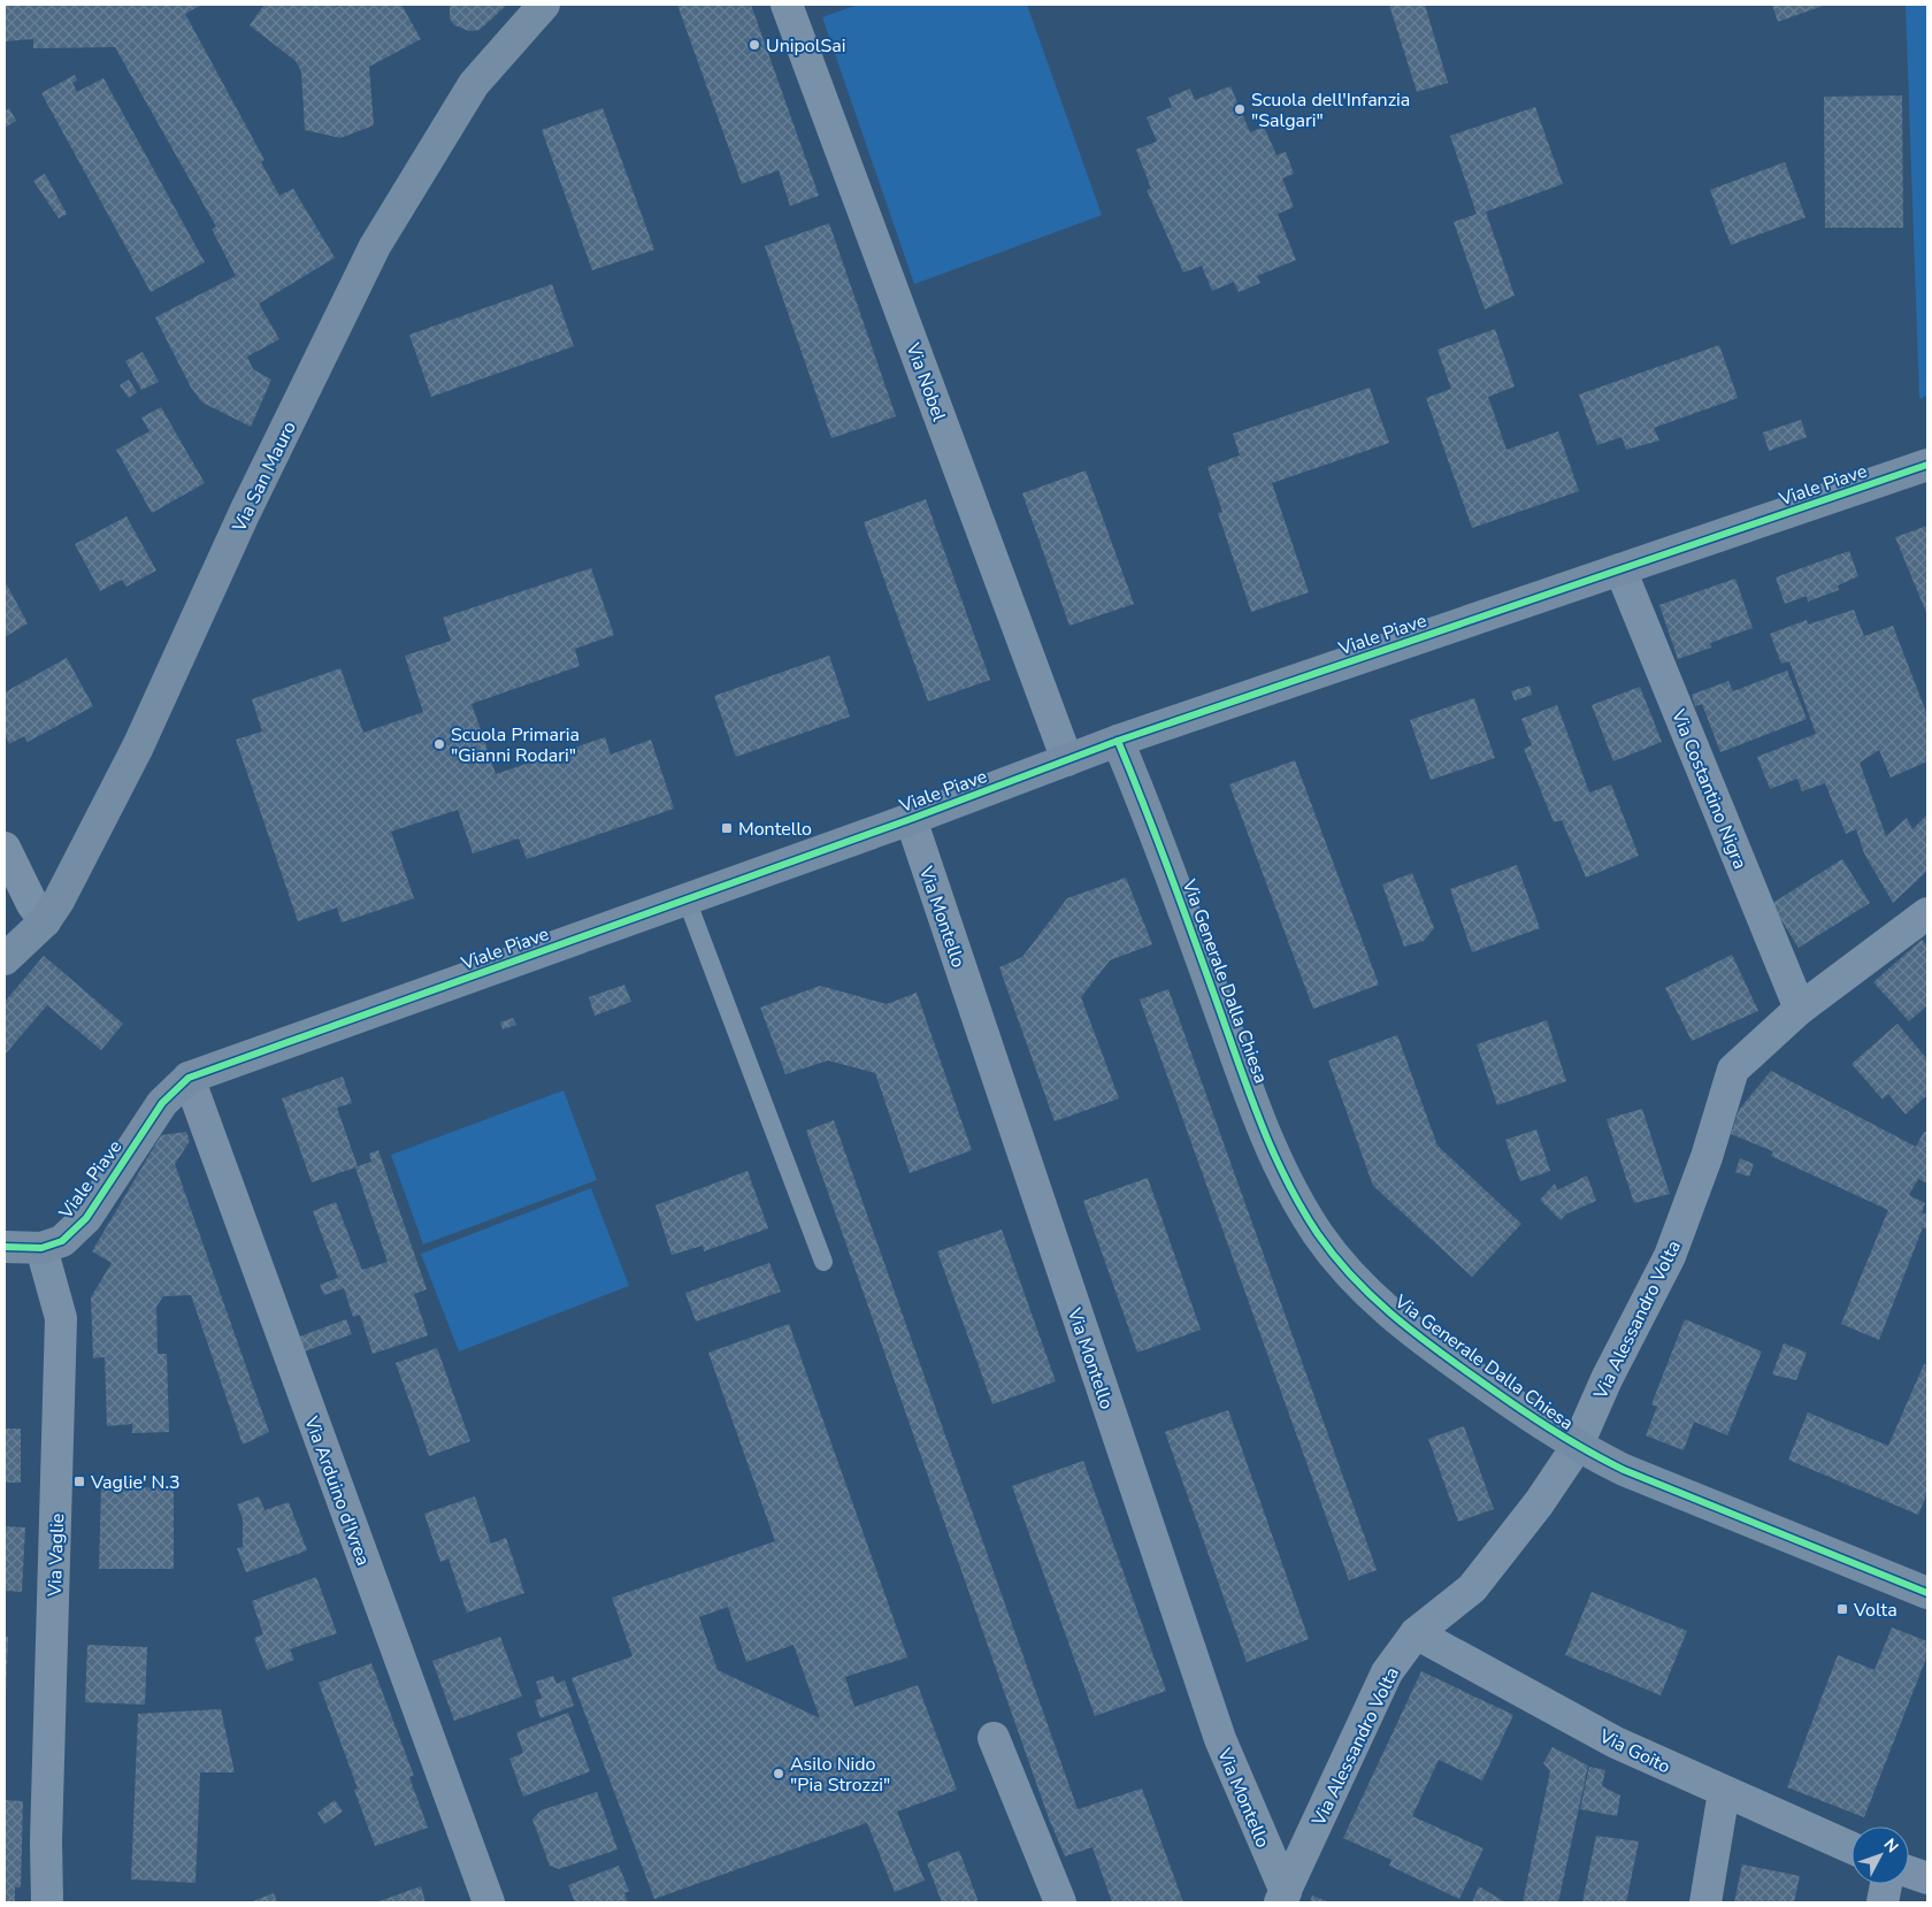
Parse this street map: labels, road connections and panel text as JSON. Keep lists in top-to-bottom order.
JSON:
{
  "streets": {
    "street": [
      "Via Nobel",
      "Via San Mauro",
      "Viale Piave",
      "Via Costantino Nigra",
      "Via Montello",
      "Via Generale Dalla Chiesa",
      "Via Alessandro Volta",
      "Via Arduino d'Ivrea",
      "Via Vaglie",
      "Via Goito"
    ]
  },
  "crossings": [
    ["Via Nobel", "Viale Piave"],
    ["Viale Piave", "Via Costantino Nigra"],
    ["Viale Piave", "Via Montello"],
    ["Viale Piave", "Via Generale Dalla Chiesa"],
    ["Viale Piave", "Via Arduino d'Ivrea"],
    ["Viale Piave", "Via Vaglie"],
    ["Via Costantino Nigra", "Via Alessandro Volta"],
    ["Via Montello", "Via Alessandro Volta"],
    ["Via Generale Dalla Chiesa", "Via Alessandro Volta"],
    ["Via Alessandro Volta", "Via Goito"]
  ],
  "places": {
    "other": [
      "UnipolSai",
      "Scuola dell'Infanzia \"Salgari\"",
      "Scuola Primaria \"Gianni Rodari\"",
      "Asilo Nido \"Pia Strozzi\""
    ],
    "transit": ["Montello", "Vaglie' N.3", "Volta"]
  },
  "north": "top right"
}
